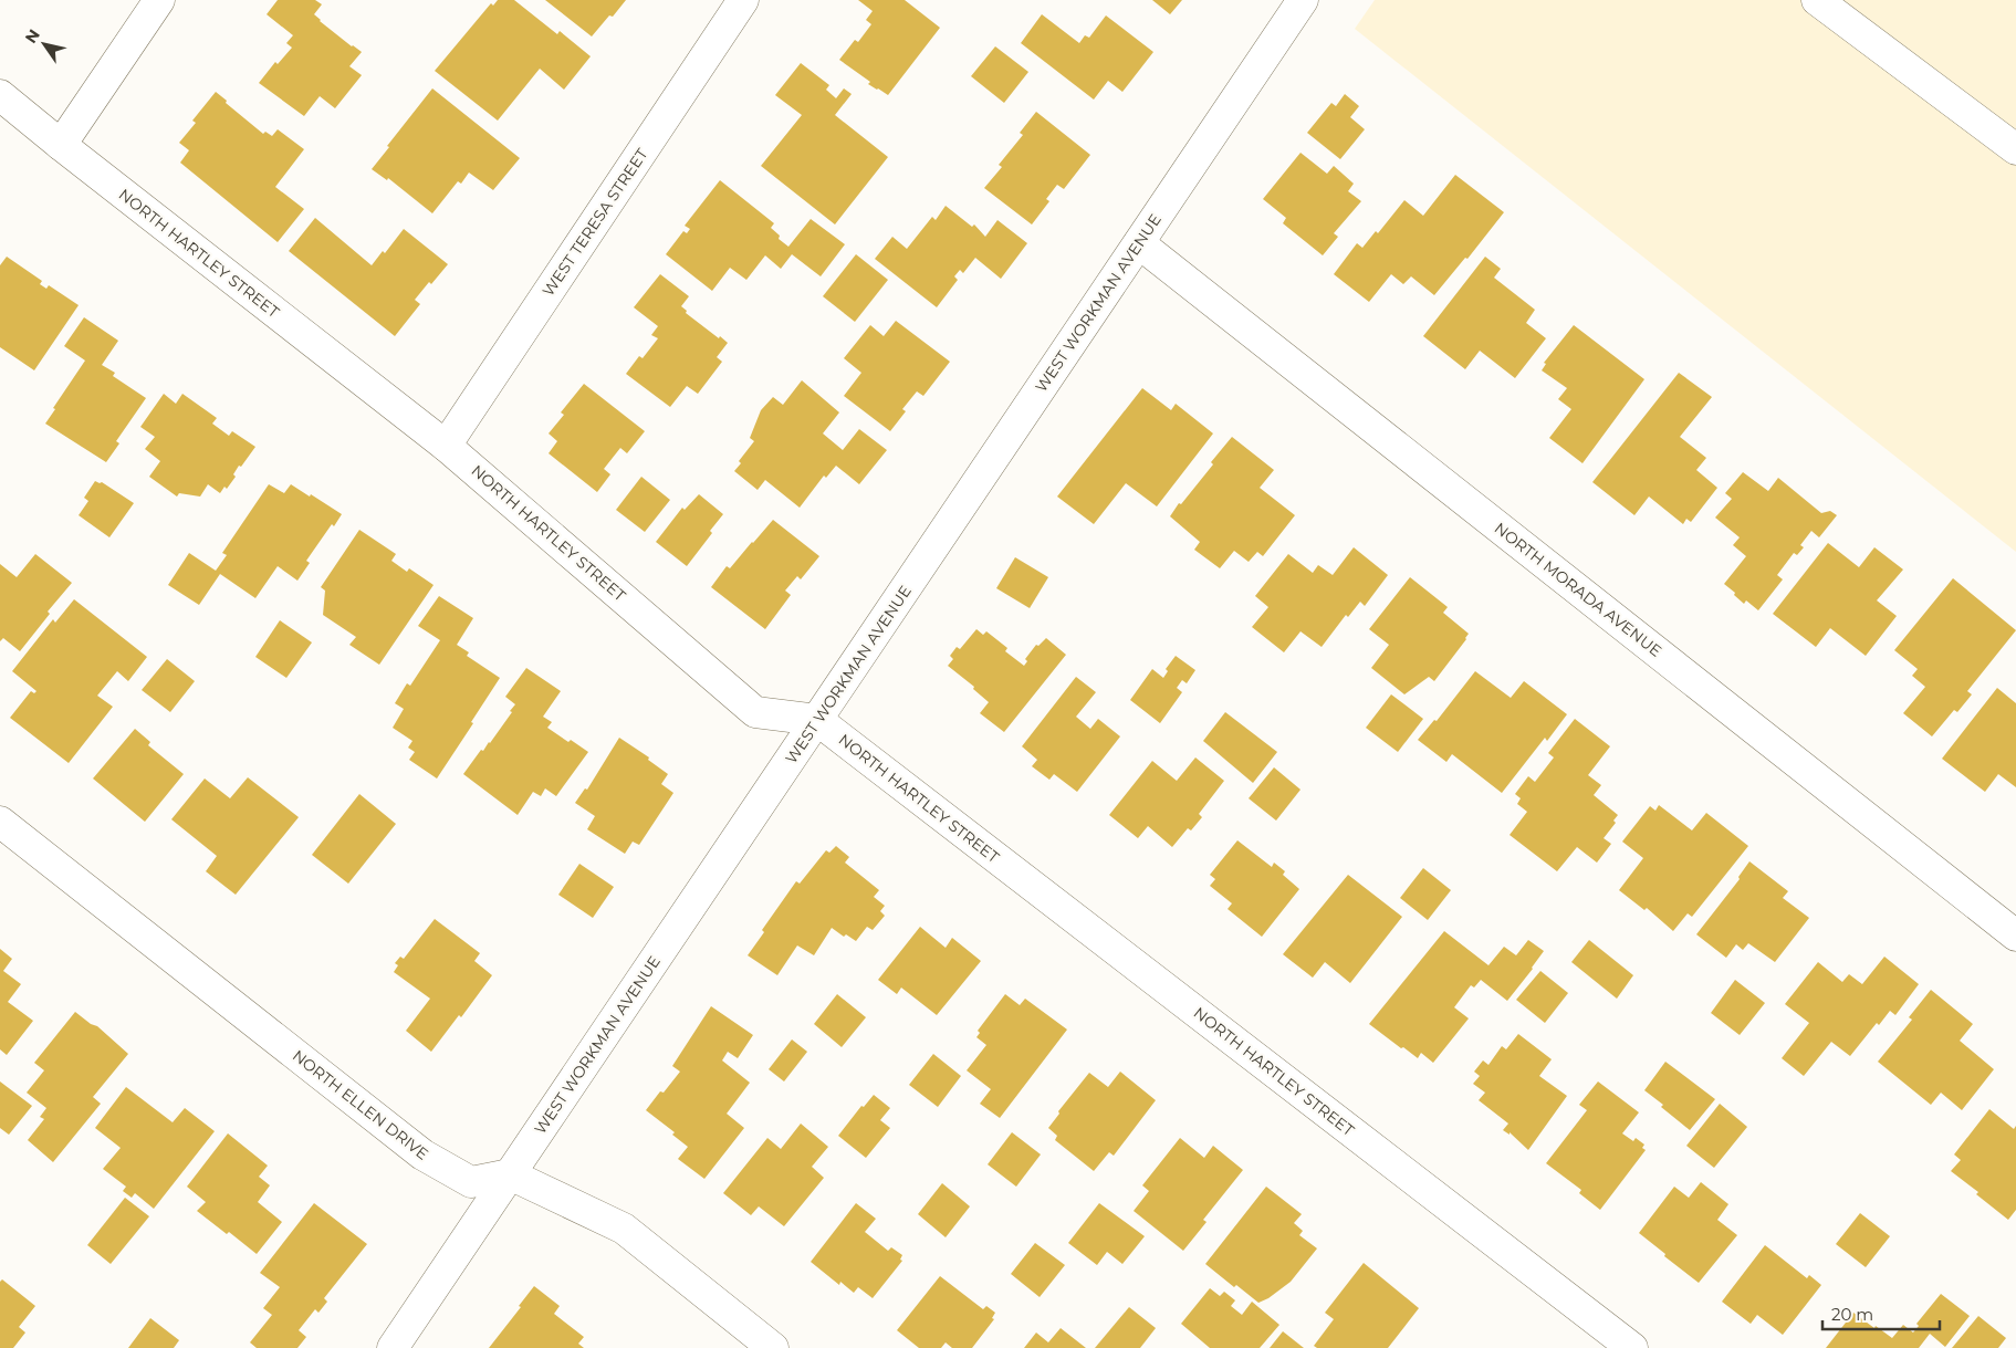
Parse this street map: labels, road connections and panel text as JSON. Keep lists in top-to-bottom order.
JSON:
{
  "streets": {
    "street": [
      "WEST TERESA STREET",
      "NORTH HARTLEY STREET",
      "WEST WORKMAN AVENUE",
      "NORTH MORADA AVENUE",
      "NORTH ELLEN DRIVE"
    ]
  },
  "crossings": [
    ["WEST TERESA STREET", "NORTH HARTLEY STREET"],
    ["NORTH HARTLEY STREET", "WEST WORKMAN AVENUE"],
    ["WEST WORKMAN AVENUE", "NORTH MORADA AVENUE"],
    ["WEST WORKMAN AVENUE", "NORTH ELLEN DRIVE"]
  ],
  "scale_bar": "20 m",
  "north": "top left"
}
